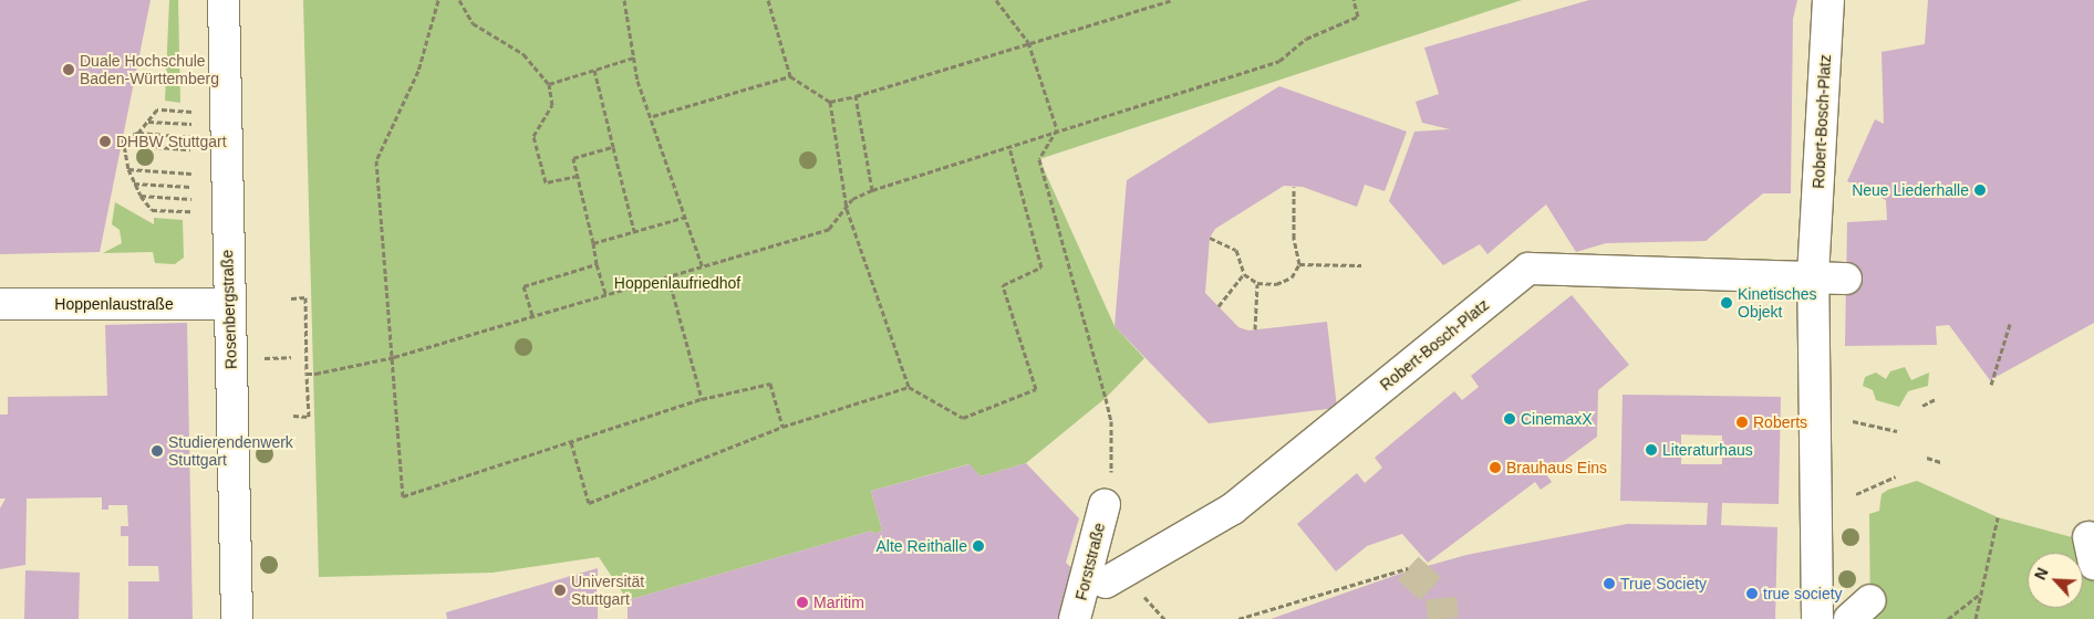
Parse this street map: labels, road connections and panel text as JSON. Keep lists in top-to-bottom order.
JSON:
{
  "streets": {
    "street": [
      "Robert-Bosch-Platz",
      "Hoppenlaustraße",
      "Rosenbergstraße",
      "Forststraße"
    ]
  },
  "crossings": [
    ["Hoppenlaustraße", "Rosenbergstraße"]
  ],
  "parks": ["Hoppenlaufriedhof"],
  "places": [
    "Duale Hochschule Baden-Württemberg",
    "DHBW Stuttgart",
    "Neue Liederhalle",
    "Kinetisches Objekt",
    "CinemaxX",
    "Roberts",
    "Literaturhaus",
    "Studierendenwerk Stuttgart",
    "Brauhaus Eins",
    "Alte Reithalle",
    "True Society",
    "Universität Stuttgart",
    "true society",
    "Maritim"
  ],
  "north": "top left"
}
